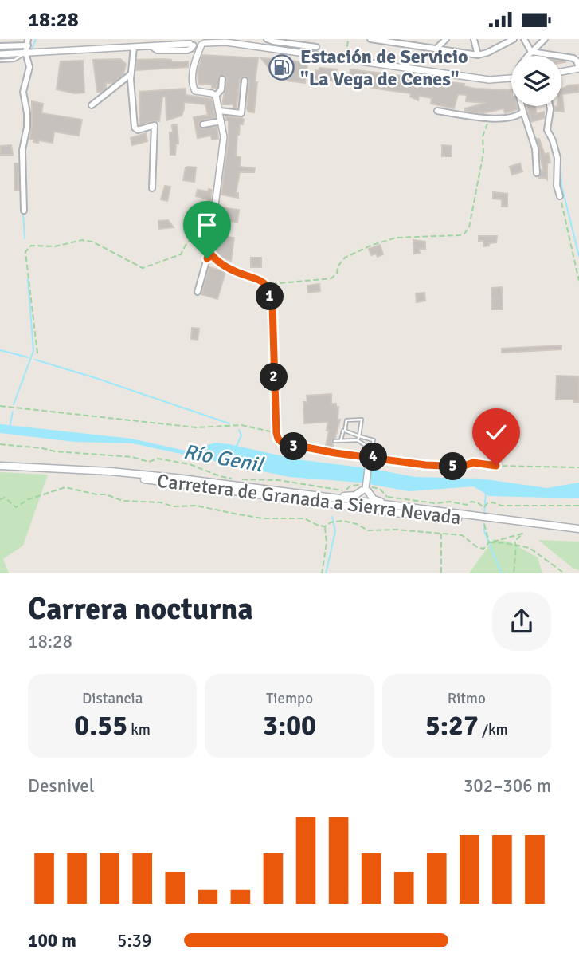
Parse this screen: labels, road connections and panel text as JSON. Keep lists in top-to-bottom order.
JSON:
{
  "streets": {
    "main road": ["Carretera de Granada a Sierra Nevada"]
  },
  "water": ["Río Genil"],
  "places": {
    "fuel station": ["Estación de Servicio \"La Vega de Cenes\""]
  },
  "page": {
    "status": "18:28",
    "pins": [
      "1",
      "2",
      "3",
      "4",
      "5"
    ],
    "heading": ["Carrera nocturna", "18:28"],
    "stats": [
      ["Distancia", "0.55 km"],
      ["Tiempo", "3:00"],
      ["Ritmo", "5:27 /km"]
    ],
    "chart": ["Desnivel", "302–306 m"],
    "list": [
      {
        "name": "100 m",
        "note": "5:39"
      }
    ]
  }
}
